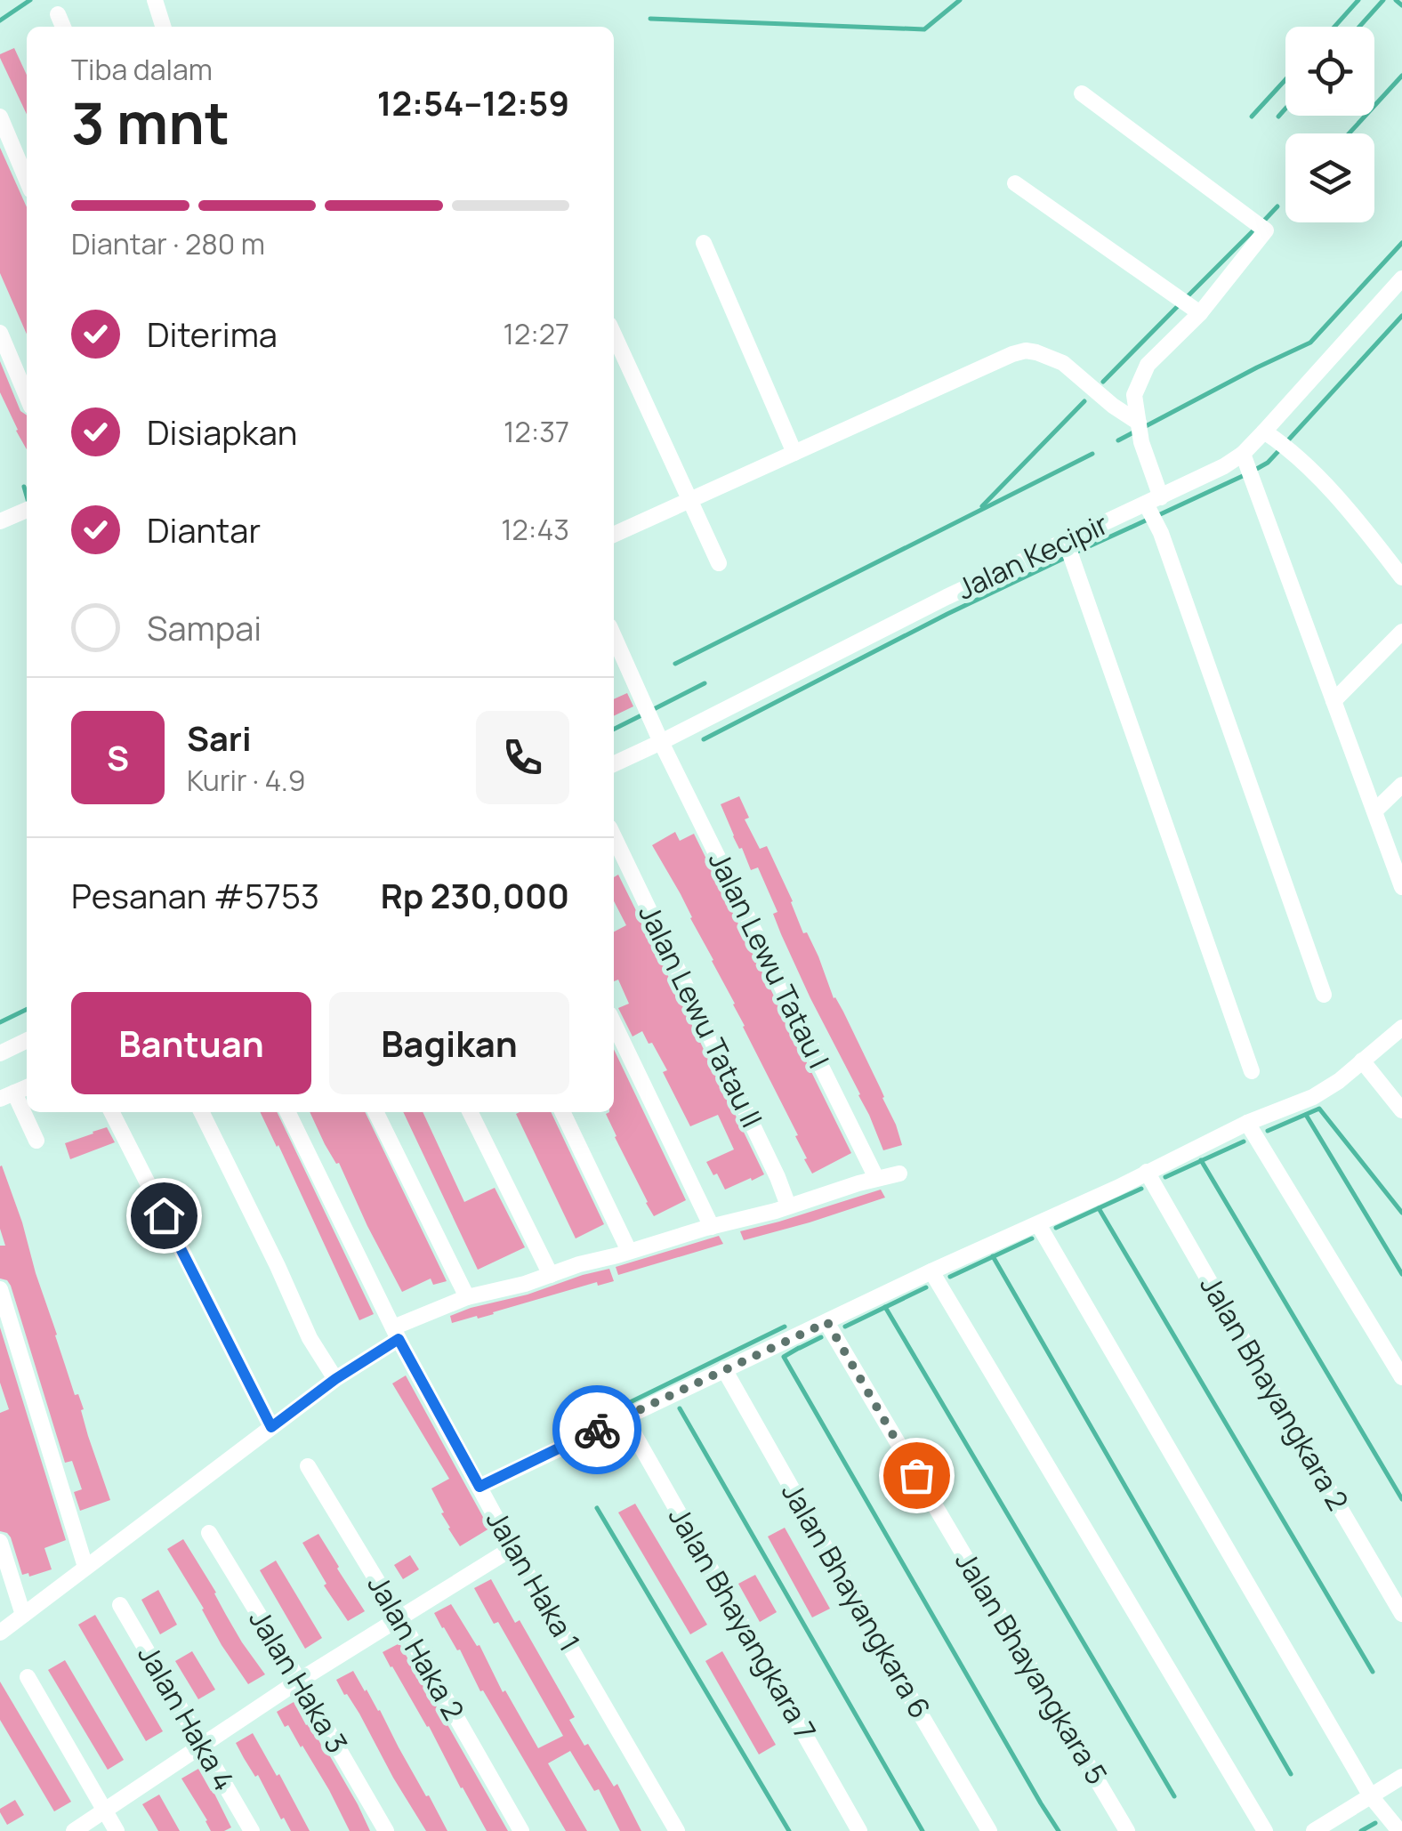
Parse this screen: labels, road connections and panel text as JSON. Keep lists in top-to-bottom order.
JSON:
{
  "streets": {
    "street": [
      "Jalan Kecipir",
      "Jalan Lewu Tatau I",
      "Jalan Lewu Tatau II",
      "Jalan Bhayangkara 2",
      "Jalan Haka 1",
      "Jalan Bhayangkara 6",
      "Jalan Bhayangkara 7",
      "Jalan Haka 2",
      "Jalan Bhayangkara 5",
      "Jalan Haka 3",
      "Jalan Haka 4"
    ]
  },
  "crossings": [
    ["Jalan Kecipir", "Jalan Lewu Tatau I"]
  ],
  "page": {
    "heading": ["3 mnt", "Tiba dalam", "12:54–12:59"],
    "panel": [
      "Sari",
      "Kurir · 4.9",
      "Pesanan #5753",
      "Rp 230,000"
    ],
    "bar": "Diantar · 280 m",
    "list": [
      ["Diterima", "12:27"],
      ["Disiapkan", "12:37"],
      ["Diantar", "12:43"],
      "Sampai"
    ],
    "round": "S",
    "buttons": ["Bantuan", "Bagikan"]
  }
}
